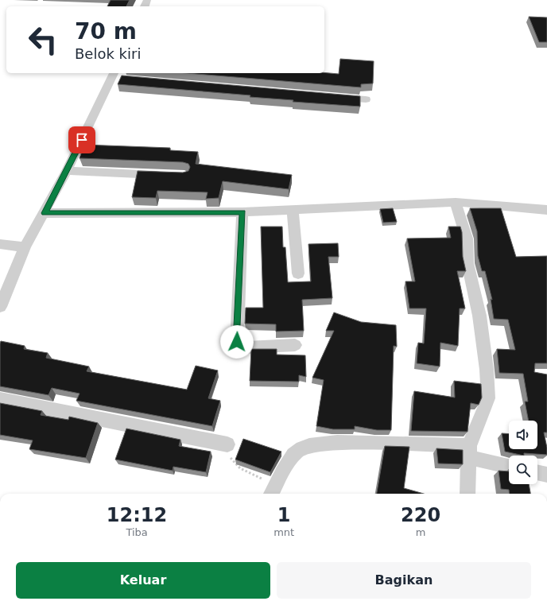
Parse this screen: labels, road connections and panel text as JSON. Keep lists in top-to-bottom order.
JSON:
{
  "page": {
    "turn": ["70 m", "Belok kiri"],
    "eta": [
      "12:12",
      "Tiba",
      "1",
      "mnt",
      "220",
      "m"
    ],
    "buttons": ["Keluar", "Bagikan"]
  }
}
